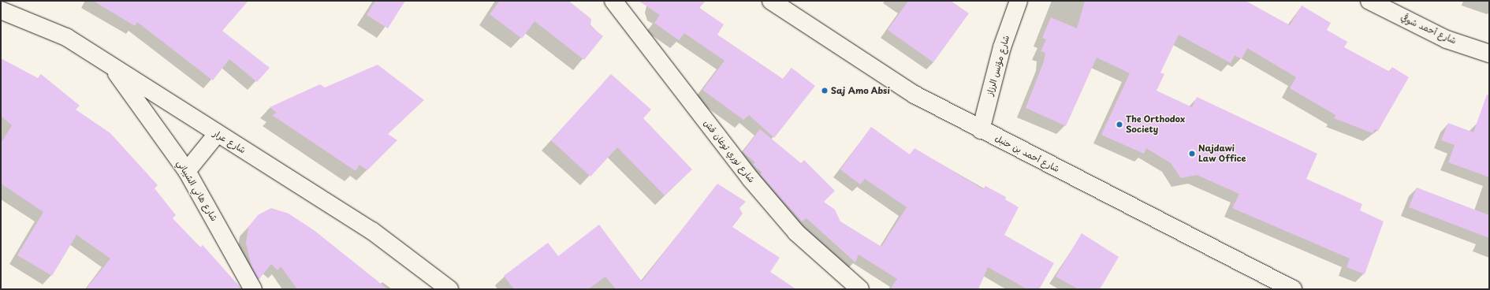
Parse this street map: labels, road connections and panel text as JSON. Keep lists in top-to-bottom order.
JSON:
{
  "streets": {
    "street": [
      "شارع أحمد شوقي",
      "شارع مؤنس الرزاز",
      "شارع عرار",
      "شارع نوري توغان قش",
      "شارع أحمد بن حنبل",
      "شارع هاني الشيباني"
    ]
  },
  "crossings": [
    ["شارع مؤنس الرزاز", "شارع أحمد بن حنبل"],
    ["شارع عرار", "شارع هاني الشيباني"]
  ],
  "places": ["Saj Amo Absi", "The Orthodox Society", "Najdawi Law Office"]
}
